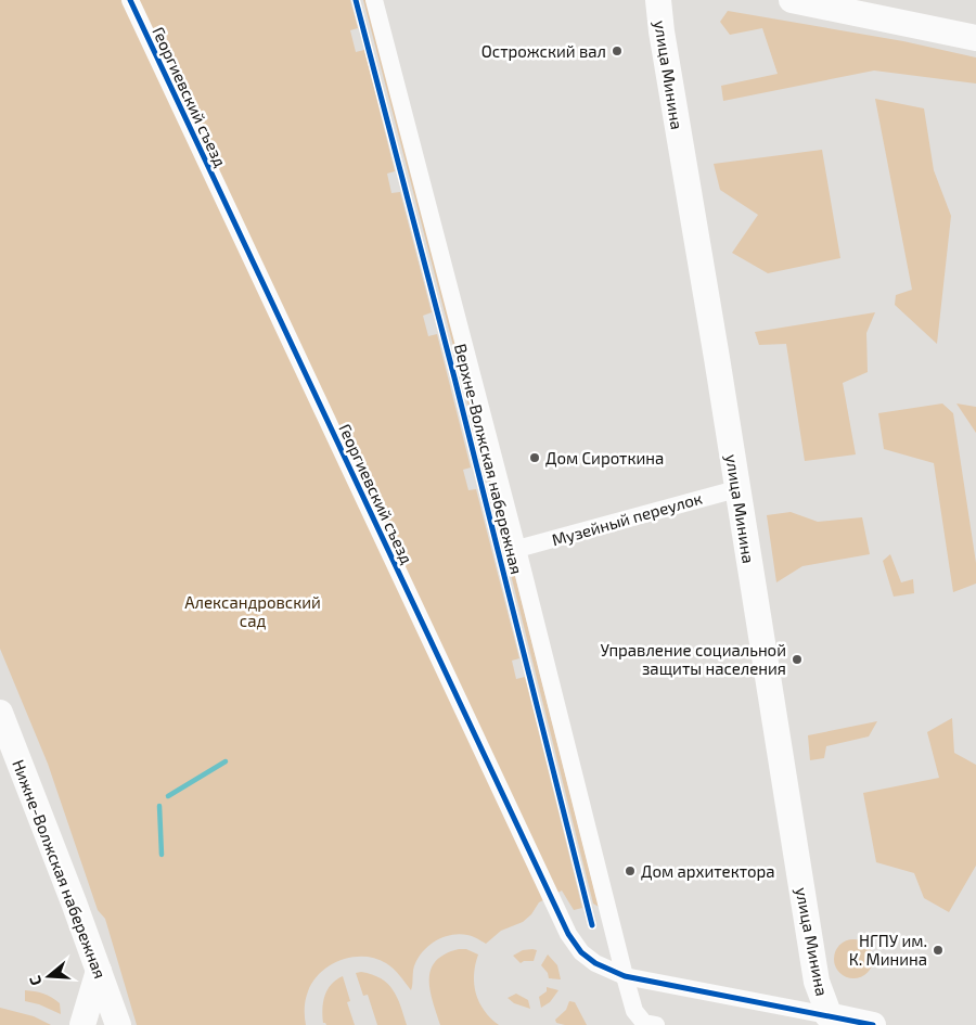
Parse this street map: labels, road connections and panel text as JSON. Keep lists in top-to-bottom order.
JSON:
{
  "streets": {
    "street": [
      "улица Минина",
      "Георгиевский съезд",
      "Верхне-Волжская набережная",
      "Музейный переулок",
      "Нижне-Волжская набережная"
    ]
  },
  "crossings": [
    ["улица Минина", "Георгиевский съезд"],
    ["улица Минина", "Музейный переулок"],
    ["Георгиевский съезд", "Верхне-Волжская набережная"],
    ["Верхне-Волжская набережная", "Музейный переулок"]
  ],
  "parks": ["Александровский сад"],
  "places": [
    "Острожский вал",
    "Дом Сироткина",
    "Управление социальной защиты населения",
    "Дом архитектора",
    "НГПУ им. К. Минина"
  ],
  "north": "left"
}
